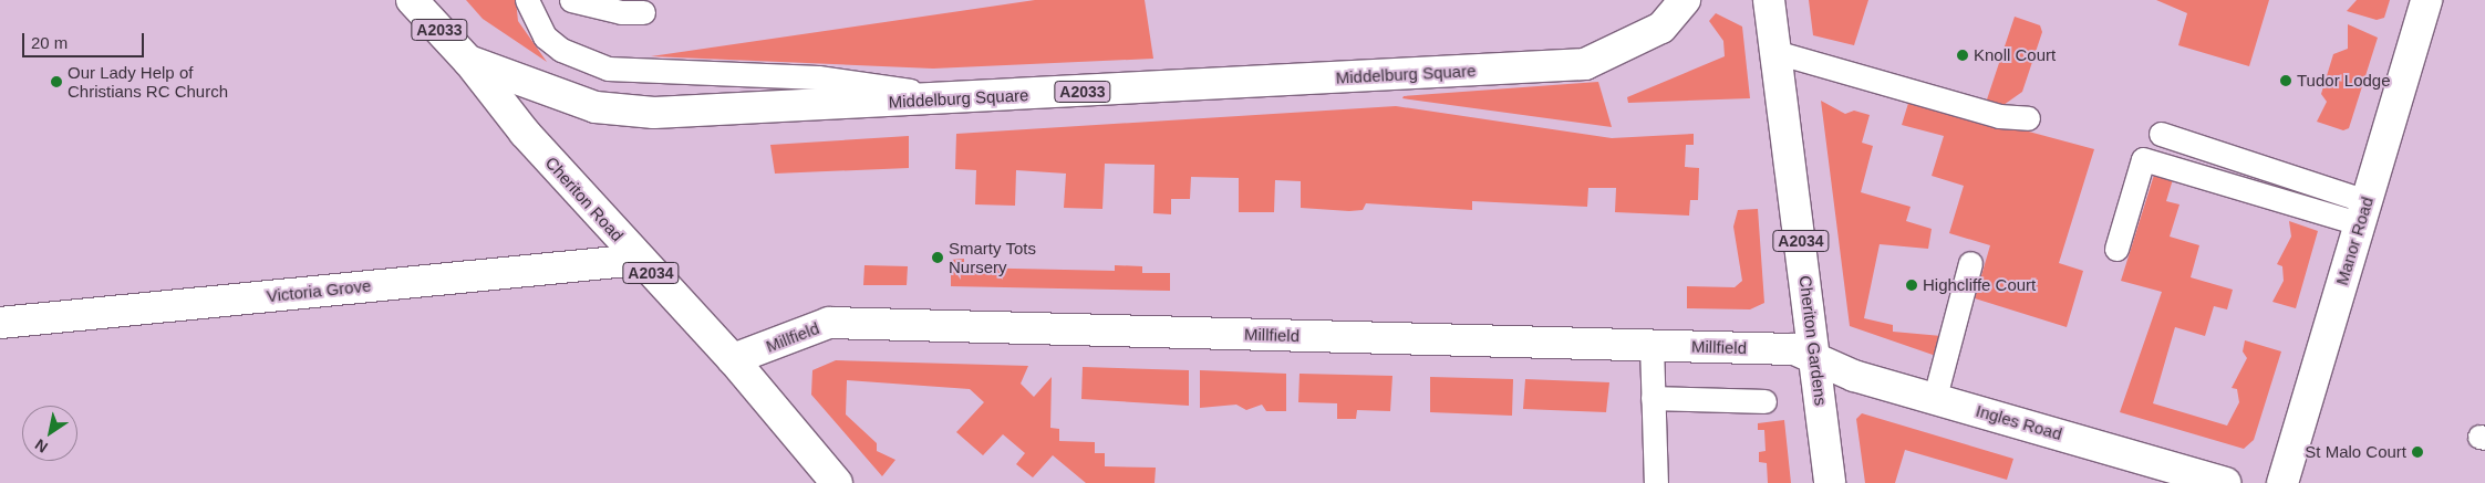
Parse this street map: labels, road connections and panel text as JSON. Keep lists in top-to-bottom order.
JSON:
{
  "streets": {
    "street": [
      "A2033",
      "Middelburg Square",
      "Cheriton Road",
      "A2034",
      "Manor Road",
      "Victoria Grove",
      "Millfield",
      "Cheriton Gardens",
      "Ingles Road"
    ]
  },
  "crossings": [
    ["Middelburg Square", "Cheriton Road"],
    ["Cheriton Road", "Victoria Grove"],
    ["Cheriton Road", "Millfield"],
    ["Millfield", "Cheriton Gardens"],
    ["Millfield", "Ingles Road"],
    ["Cheriton Gardens", "Ingles Road"]
  ],
  "places": [
    "Knoll Court",
    "Tudor Lodge",
    "Our Lady Help of Christians RC Church",
    "Smarty Tots Nursery",
    "Highcliffe Court",
    "St Malo Court"
  ],
  "scale_bar": "20 m",
  "north": "bottom left"
}
